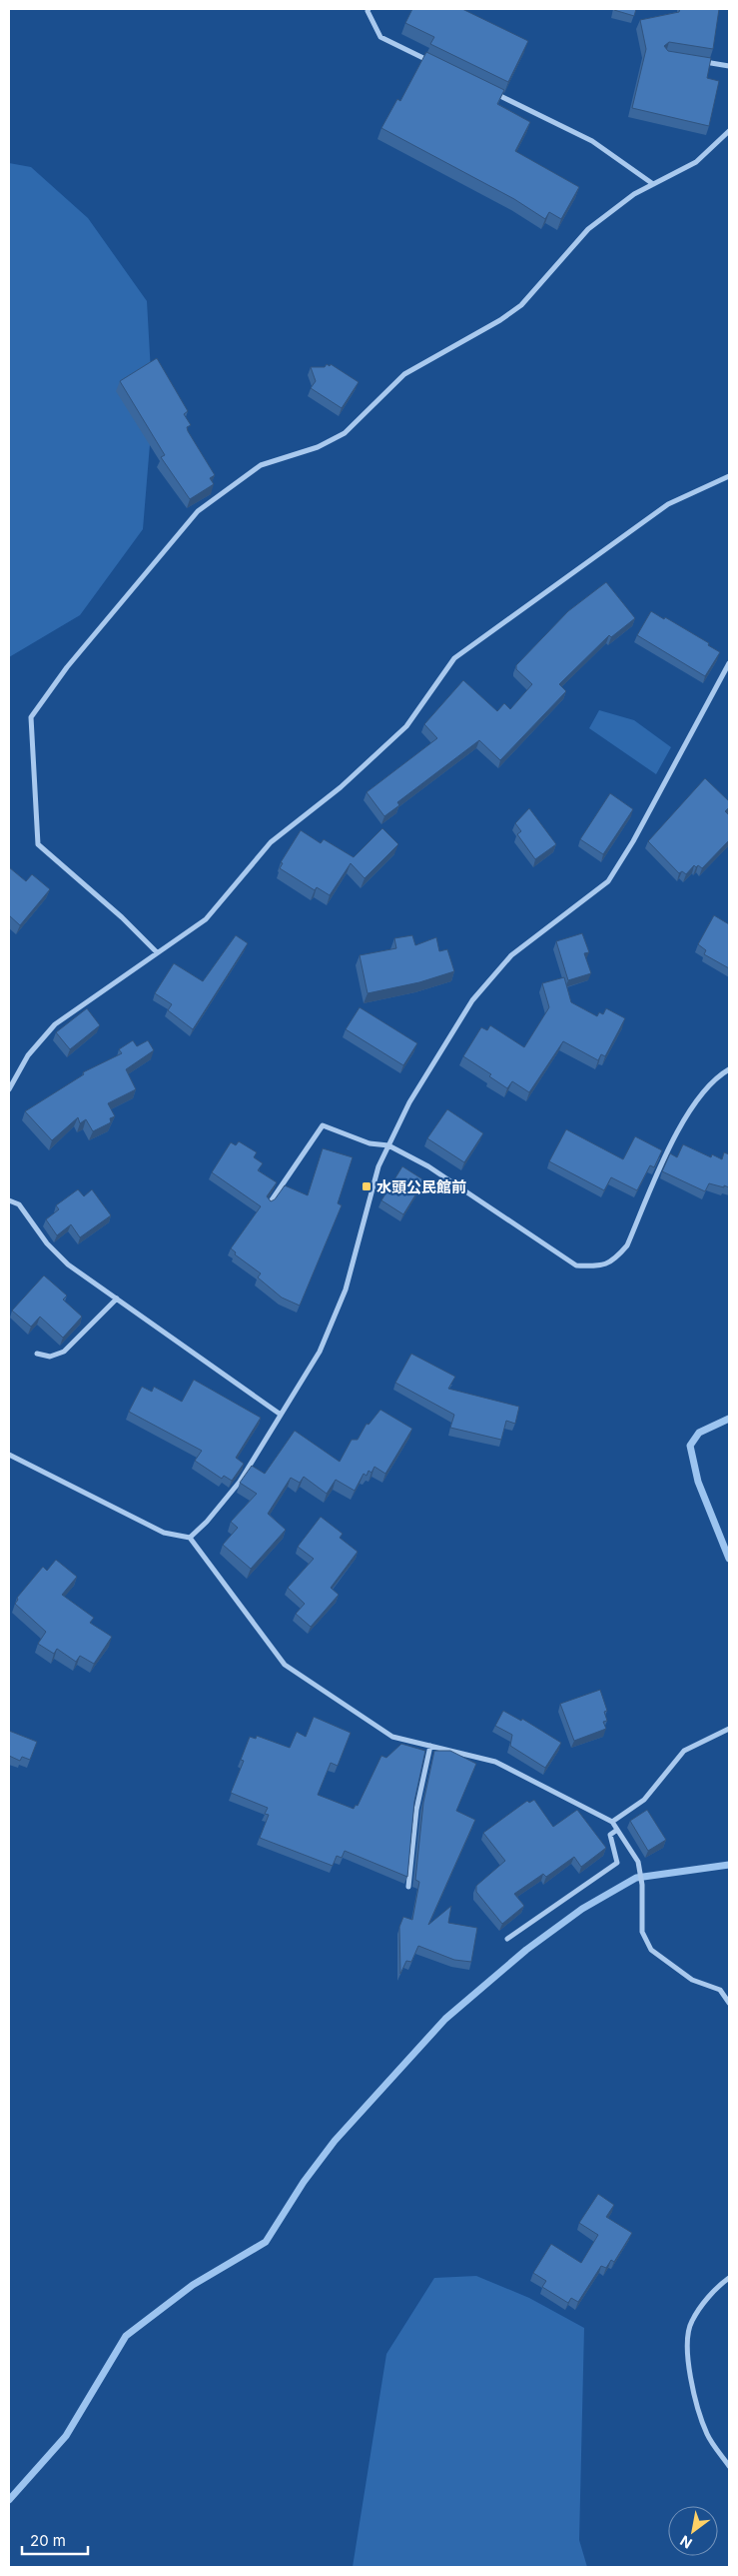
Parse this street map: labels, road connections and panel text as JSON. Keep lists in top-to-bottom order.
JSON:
{
  "places": {
    "transit": ["水頭公民館前"]
  },
  "scale_bar": "20 m",
  "north": "bottom left"
}
